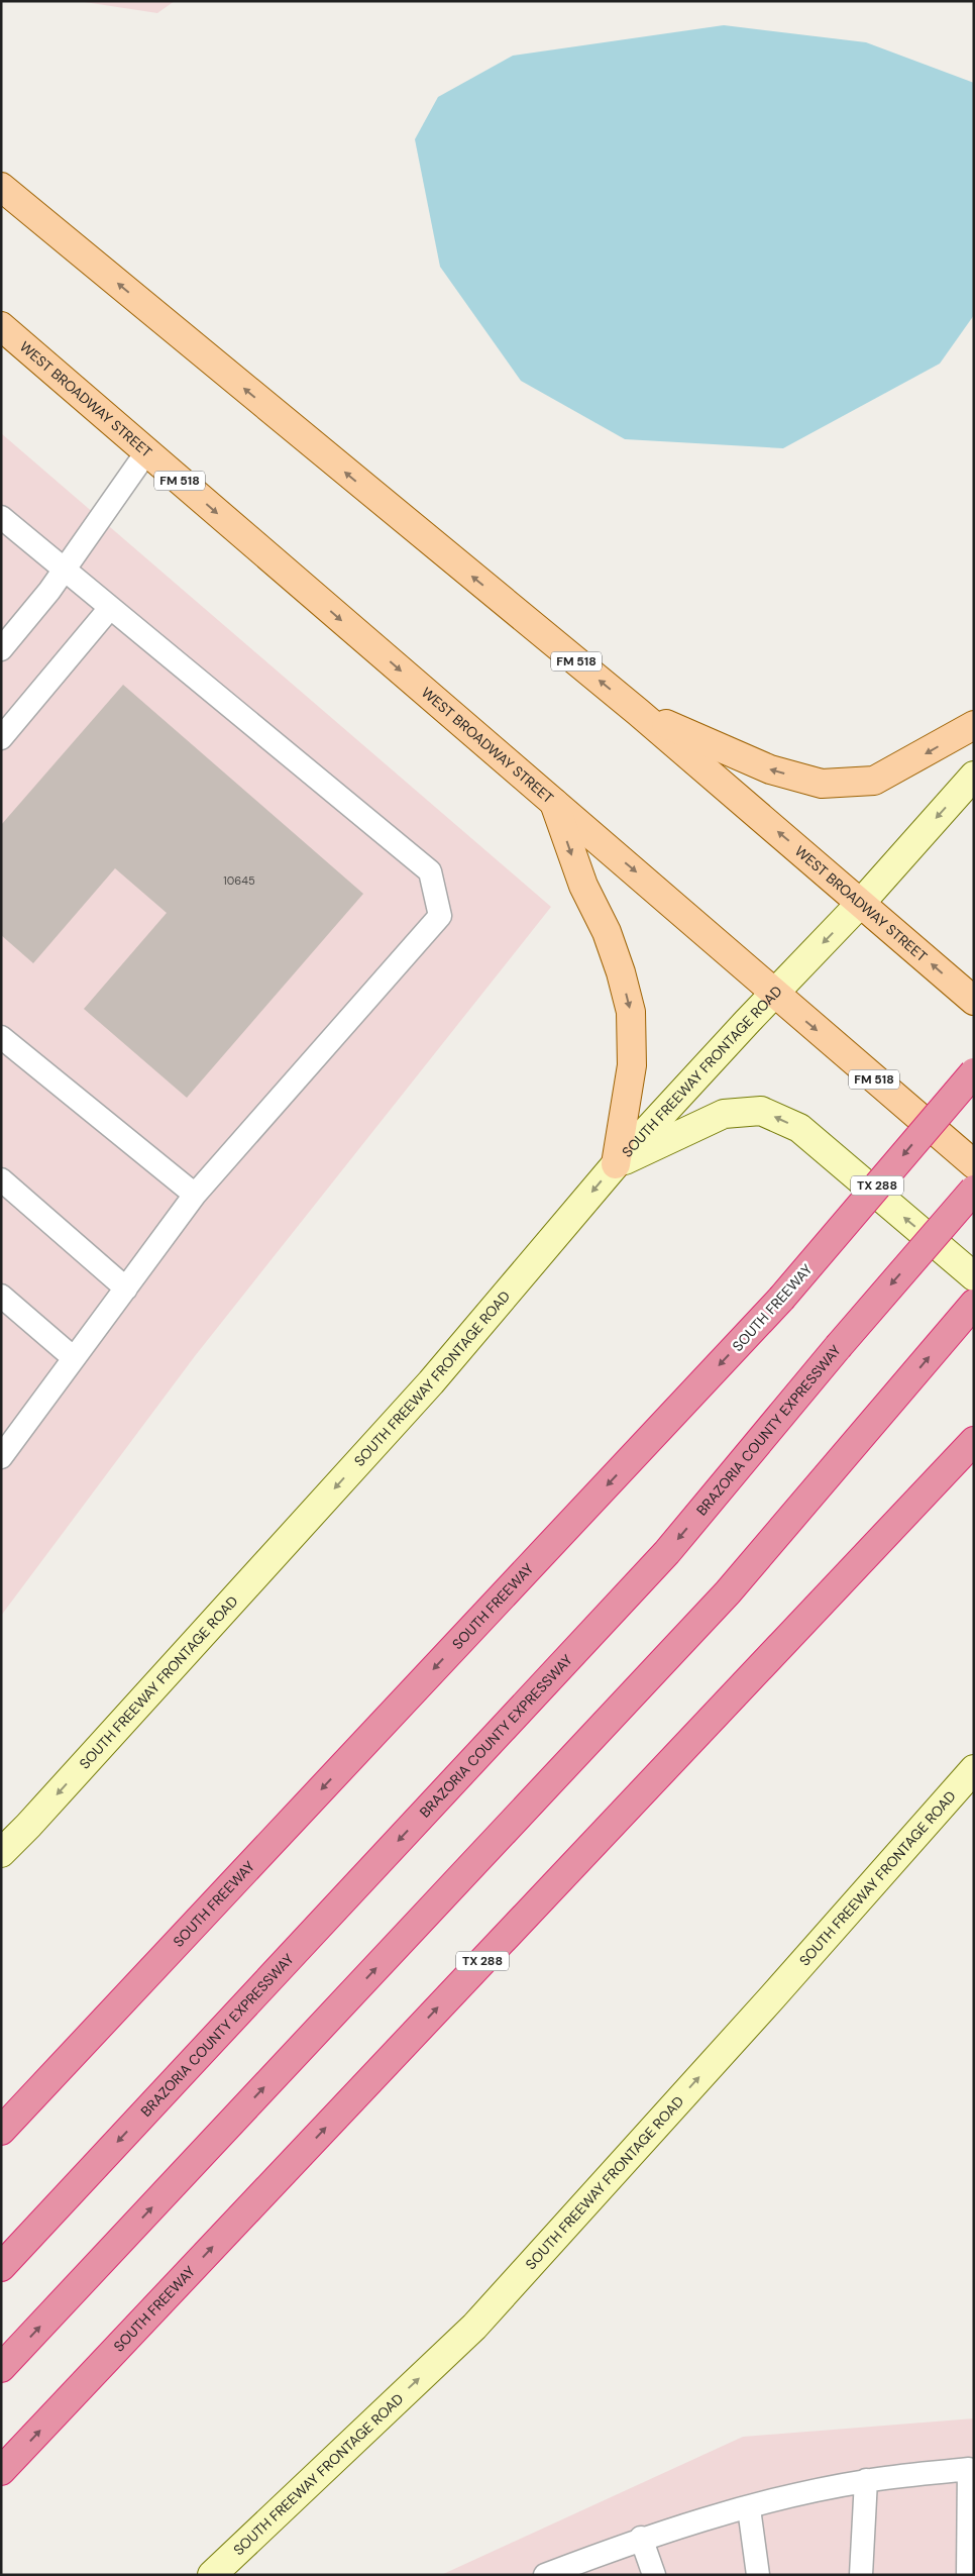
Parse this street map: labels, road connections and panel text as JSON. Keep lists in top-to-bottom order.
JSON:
{
  "streets": {
    "highway": ["TX 288", "SOUTH FREEWAY", "BRAZORIA COUNTY EXPRESSWAY"],
    "main road": ["WEST BROADWAY STREET", "FM 518", "SOUTH FREEWAY FRONTAGE ROAD"]
  },
  "crossings": [
    ["WEST BROADWAY STREET", "SOUTH FREEWAY FRONTAGE ROAD"]
  ],
  "house_numbers": ["10645"]
}
